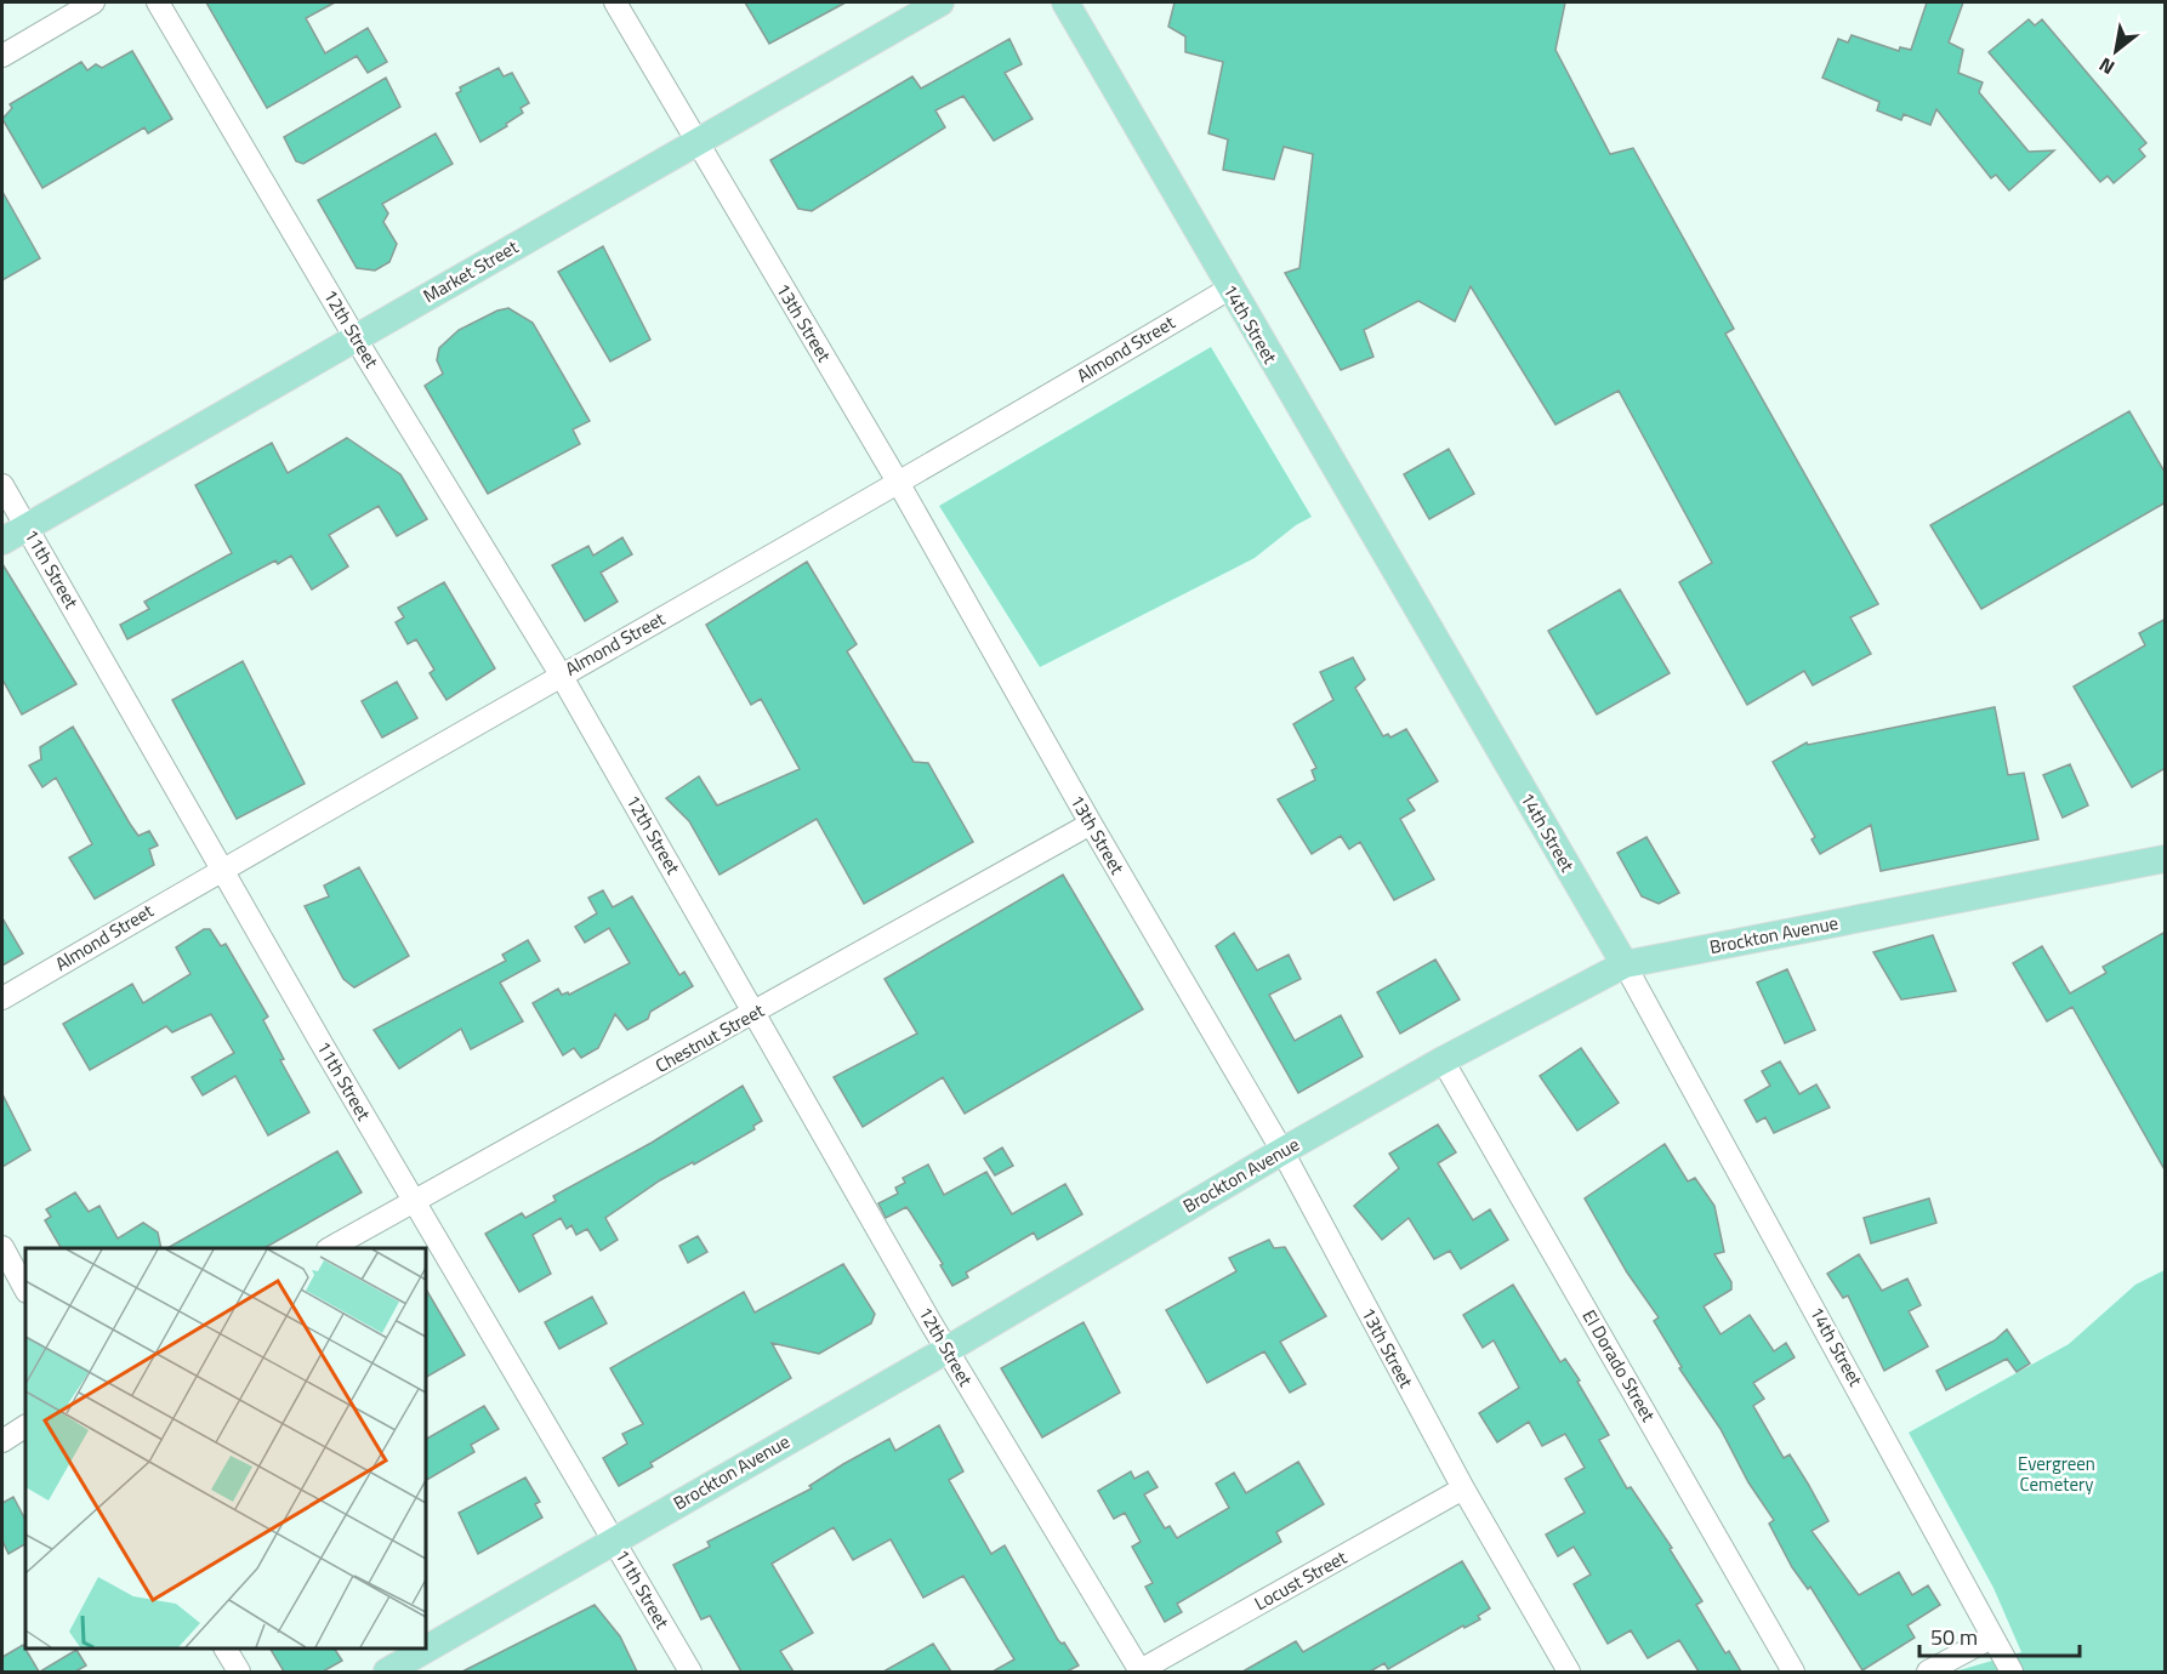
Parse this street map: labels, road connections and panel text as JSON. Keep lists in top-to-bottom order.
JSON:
{
  "streets": {
    "main road": ["Market Street", "14th Street", "Brockton Avenue"],
    "street": [
      "13th Street",
      "12th Street",
      "Almond Street",
      "11th Street",
      "Chestnut Street",
      "El Dorado Street",
      "Locust Street"
    ]
  },
  "crossings": [
    ["Market Street", "13th Street"],
    ["Market Street", "12th Street"],
    ["Market Street", "11th Street"],
    ["13th Street", "Almond Street"],
    ["13th Street", "Brockton Avenue"],
    ["13th Street", "Chestnut Street"],
    ["13th Street", "Locust Street"],
    ["14th Street", "Almond Street"],
    ["14th Street", "Brockton Avenue"],
    ["12th Street", "Almond Street"],
    ["12th Street", "Brockton Avenue"],
    ["12th Street", "Chestnut Street"],
    ["12th Street", "Locust Street"],
    ["Almond Street", "11th Street"],
    ["11th Street", "Brockton Avenue"],
    ["11th Street", "Chestnut Street"],
    ["Brockton Avenue", "El Dorado Street"]
  ],
  "parks": ["Evergreen Cemetery"],
  "scale_bar": "50 m",
  "north": "bottom left"
}
